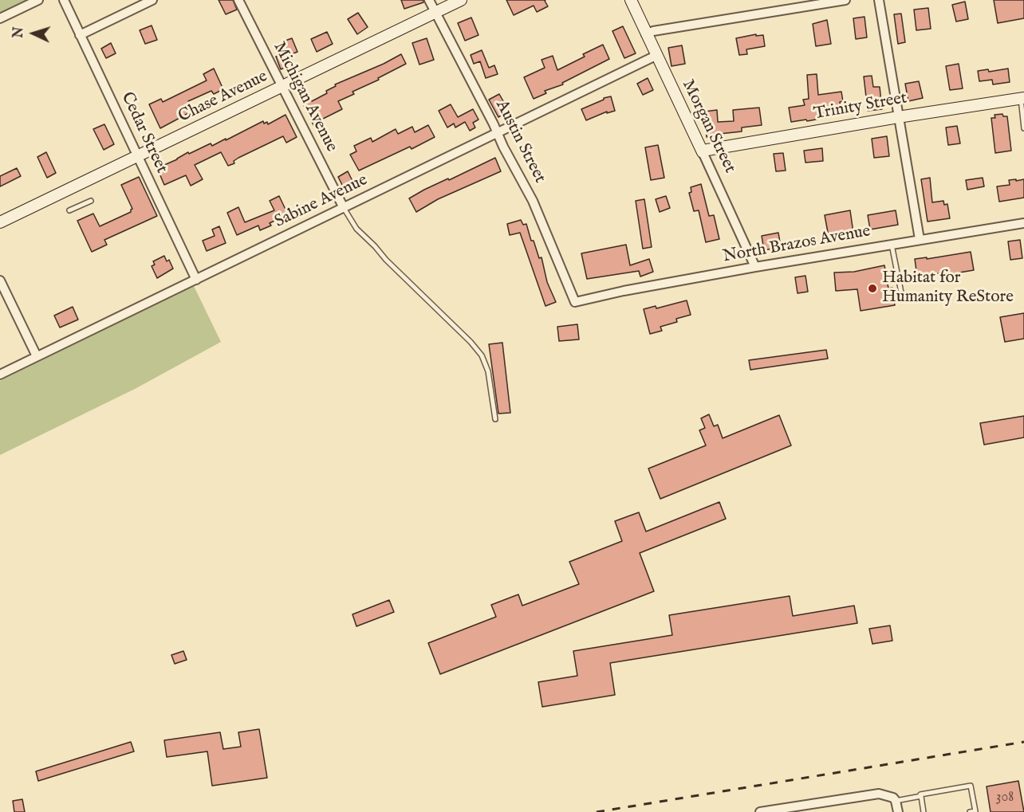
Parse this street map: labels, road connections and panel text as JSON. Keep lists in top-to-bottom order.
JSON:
{
  "streets": {
    "street": [
      "Chase Avenue",
      "Michigan Avenue",
      "Trinity Street",
      "Morgan Street",
      "Cedar Street",
      "Austin Street",
      "Sabine Avenue",
      "North Brazos Avenue"
    ]
  },
  "crossings": [
    ["Chase Avenue", "Michigan Avenue"],
    ["Chase Avenue", "Cedar Street"],
    ["Chase Avenue", "Austin Street"],
    ["Michigan Avenue", "Sabine Avenue"],
    ["Trinity Street", "Morgan Street"],
    ["Morgan Street", "Sabine Avenue"],
    ["Morgan Street", "North Brazos Avenue"],
    ["Cedar Street", "Sabine Avenue"],
    ["Austin Street", "Sabine Avenue"],
    ["Austin Street", "North Brazos Avenue"]
  ],
  "places": ["Habitat for Humanity ReStore"],
  "house_numbers": ["308"],
  "north": "left"
}
